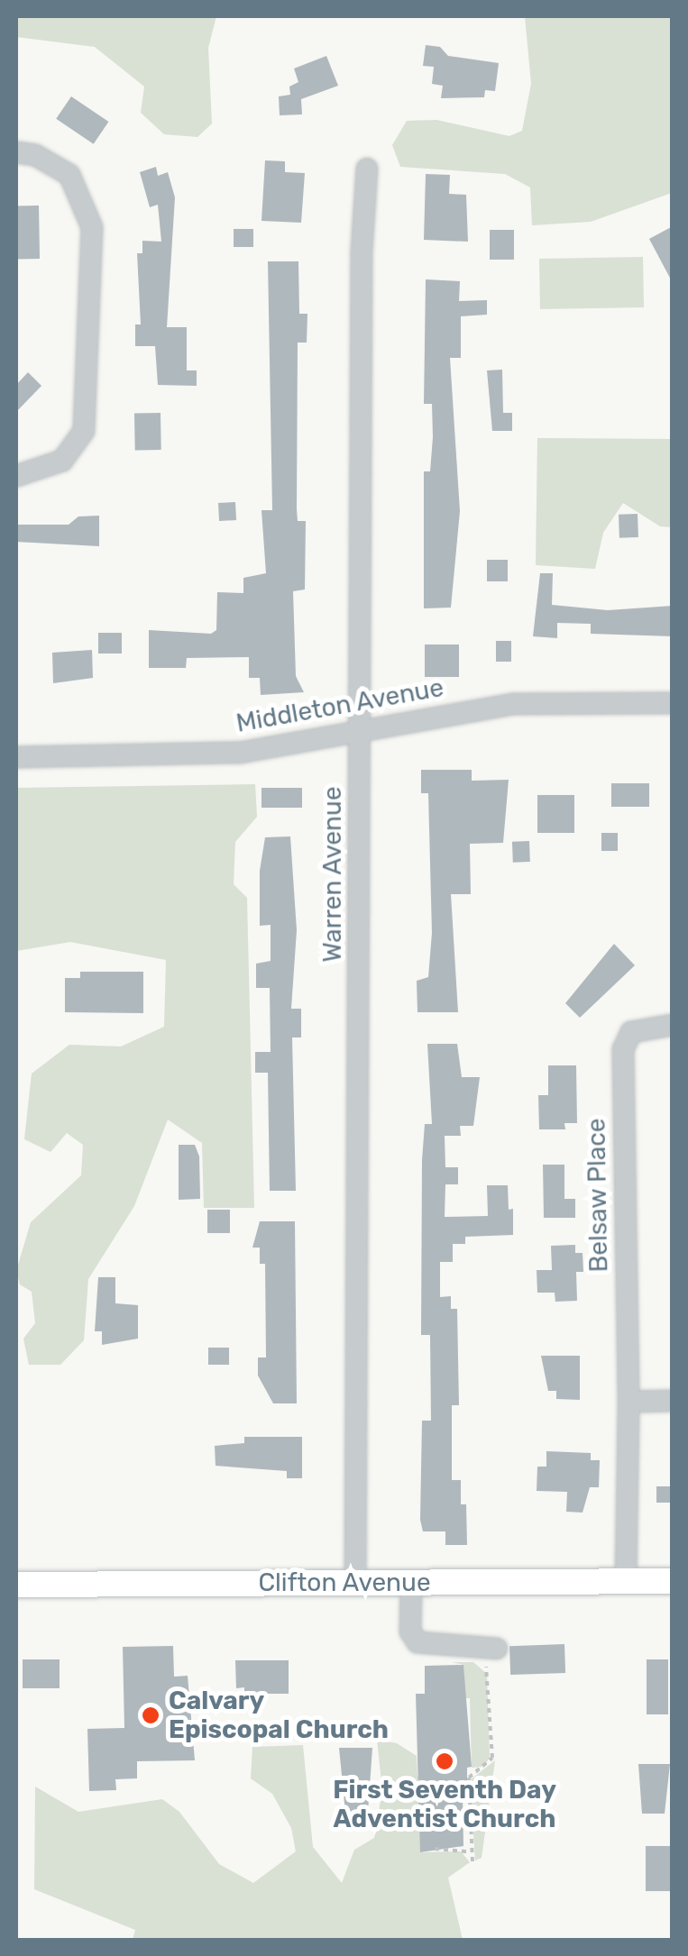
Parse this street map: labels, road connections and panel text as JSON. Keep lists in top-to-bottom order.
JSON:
{
  "streets": {
    "main road": ["Clifton Avenue"],
    "street": ["Middleton Avenue", "Warren Avenue", "Belsaw Place"]
  },
  "crossings": [
    ["Middleton Avenue", "Warren Avenue"],
    ["Warren Avenue", "Clifton Avenue"],
    ["Belsaw Place", "Clifton Avenue"]
  ],
  "places": ["Calvary Episcopal Church", "First Seventh Day Adventist Church"]
}
